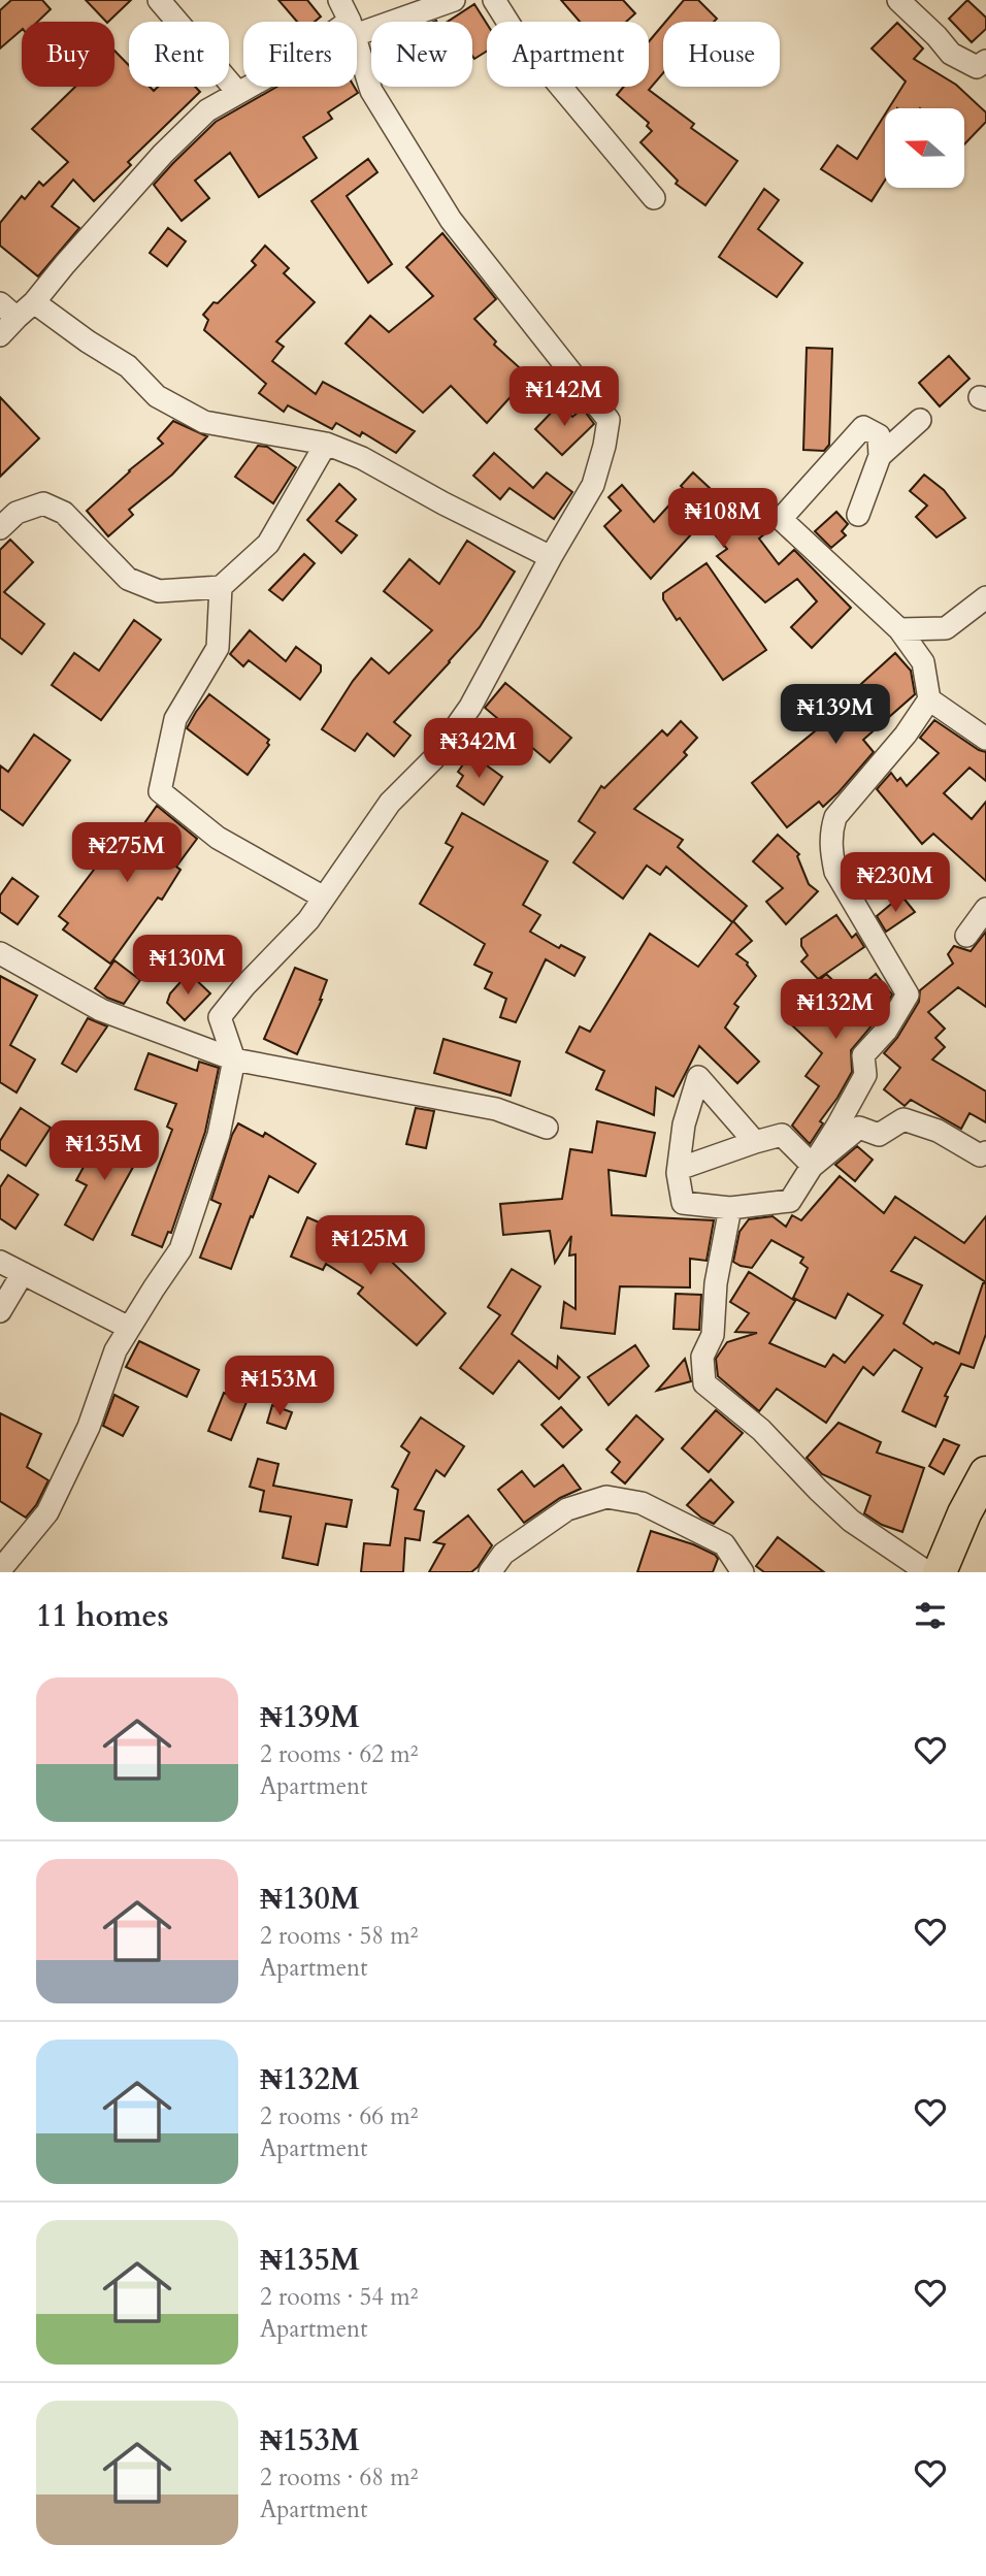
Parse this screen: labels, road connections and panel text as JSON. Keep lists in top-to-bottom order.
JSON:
{
  "north": "left",
  "page": {
    "chip": [
      "Buy",
      "Rent",
      "Filters",
      "New",
      "Apartment",
      "House"
    ],
    "price": [
      "₦142M",
      "₦108M",
      "₦139M",
      "₦342M",
      "₦275M",
      "₦230M",
      "₦130M",
      "₦132M",
      "₦135M",
      "₦125M",
      "₦153M"
    ],
    "heading": "11 homes",
    "list": [
      {
        "name": "₦139M",
        "note": "2 rooms · 62 m² · Apartment"
      },
      {
        "name": "₦130M",
        "note": "2 rooms · 58 m² · Apartment"
      },
      {
        "name": "₦132M",
        "note": "2 rooms · 66 m² · Apartment"
      },
      {
        "name": "₦135M",
        "note": "2 rooms · 54 m² · Apartment"
      },
      {
        "name": "₦153M",
        "note": "2 rooms · 68 m² · Apartment"
      }
    ]
  }
}
